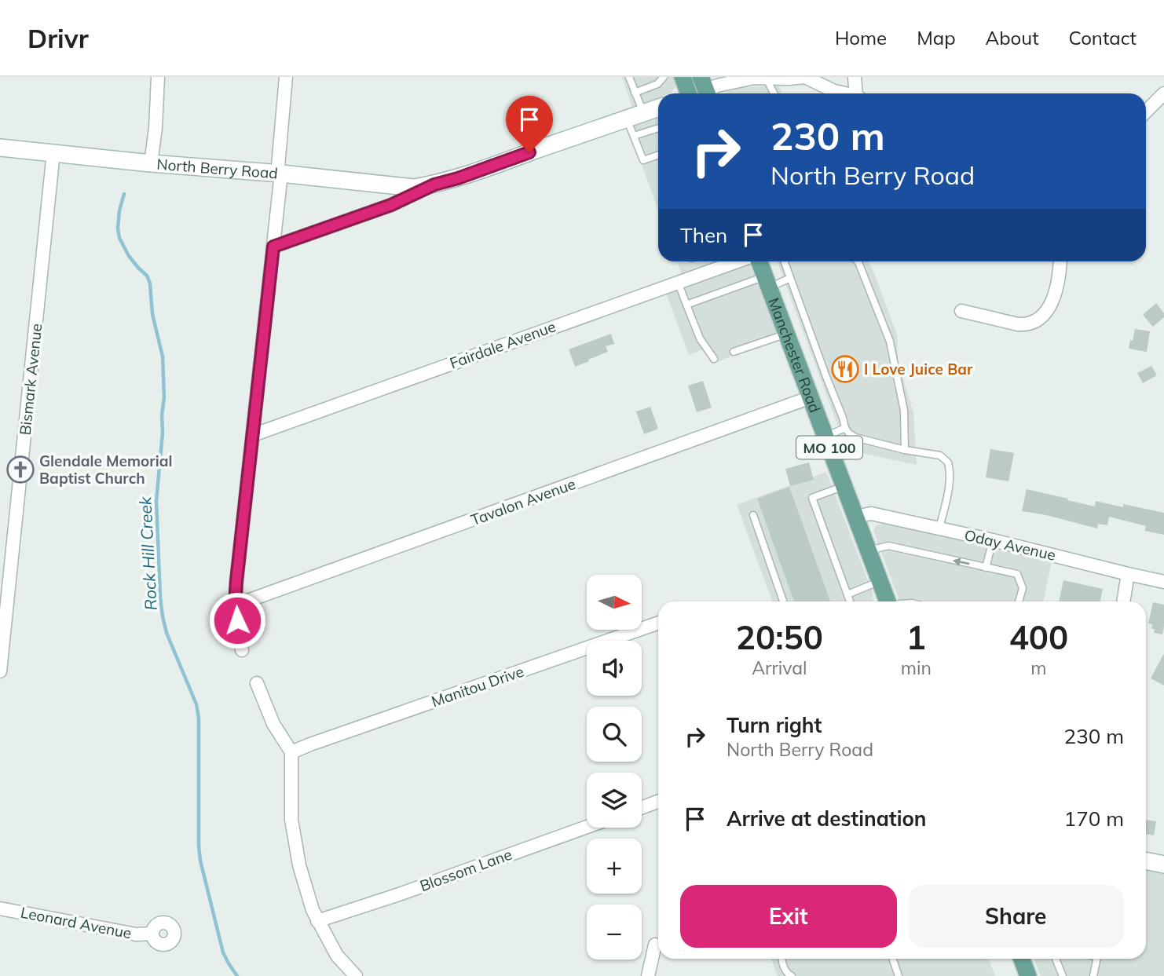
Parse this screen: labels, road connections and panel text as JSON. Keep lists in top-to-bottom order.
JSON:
{
  "streets": {
    "main road": ["North Berry Road", "Manchester Road", "MO 100"],
    "street": [
      "Fairdale Avenue",
      "Bismark Avenue",
      "Tavalon Avenue",
      "Oday Avenue",
      "Manitou Drive",
      "Blossom Lane",
      "Leonard Avenue"
    ]
  },
  "crossings": [
    ["North Berry Road", "Bismark Avenue"],
    ["Manchester Road", "Tavalon Avenue"],
    ["Manchester Road", "Oday Avenue"]
  ],
  "water": ["Rock Hill Creek"],
  "places": {
    "restaurant": ["I Love Juice Bar"],
    "church": ["Glendale Memorial Baptist Church"]
  },
  "north": "right",
  "page": {
    "header": "Drivr",
    "nav": [
      "Home",
      "Map",
      "About",
      "Contact"
    ],
    "turn": ["230 m", "North Berry Road"],
    "then": "Then",
    "map_buttons": ["+", "−"],
    "eta": [
      "20:50",
      "Arrival",
      "1",
      "min",
      "400",
      "m"
    ],
    "list": [
      {
        "name": "Turn right",
        "note": "North Berry Road",
        "value": "230 m"
      },
      {
        "name": "Arrive at destination",
        "value": "170 m"
      }
    ],
    "buttons": ["Exit", "Share"]
  }
}
